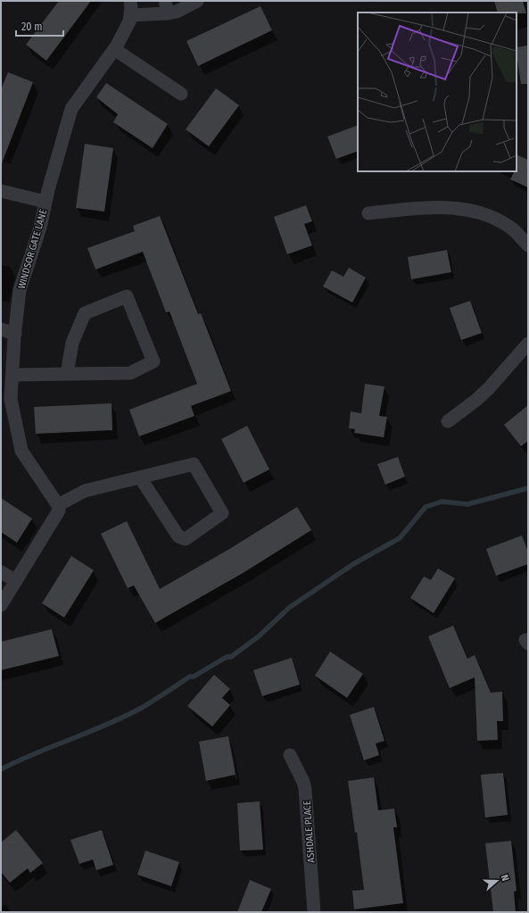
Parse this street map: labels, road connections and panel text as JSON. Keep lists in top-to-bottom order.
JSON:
{
  "streets": {
    "street": ["WINDSOR GATE LANE", "ASHDALE PLACE"]
  },
  "scale_bar": "20 m",
  "north": "right"
}
